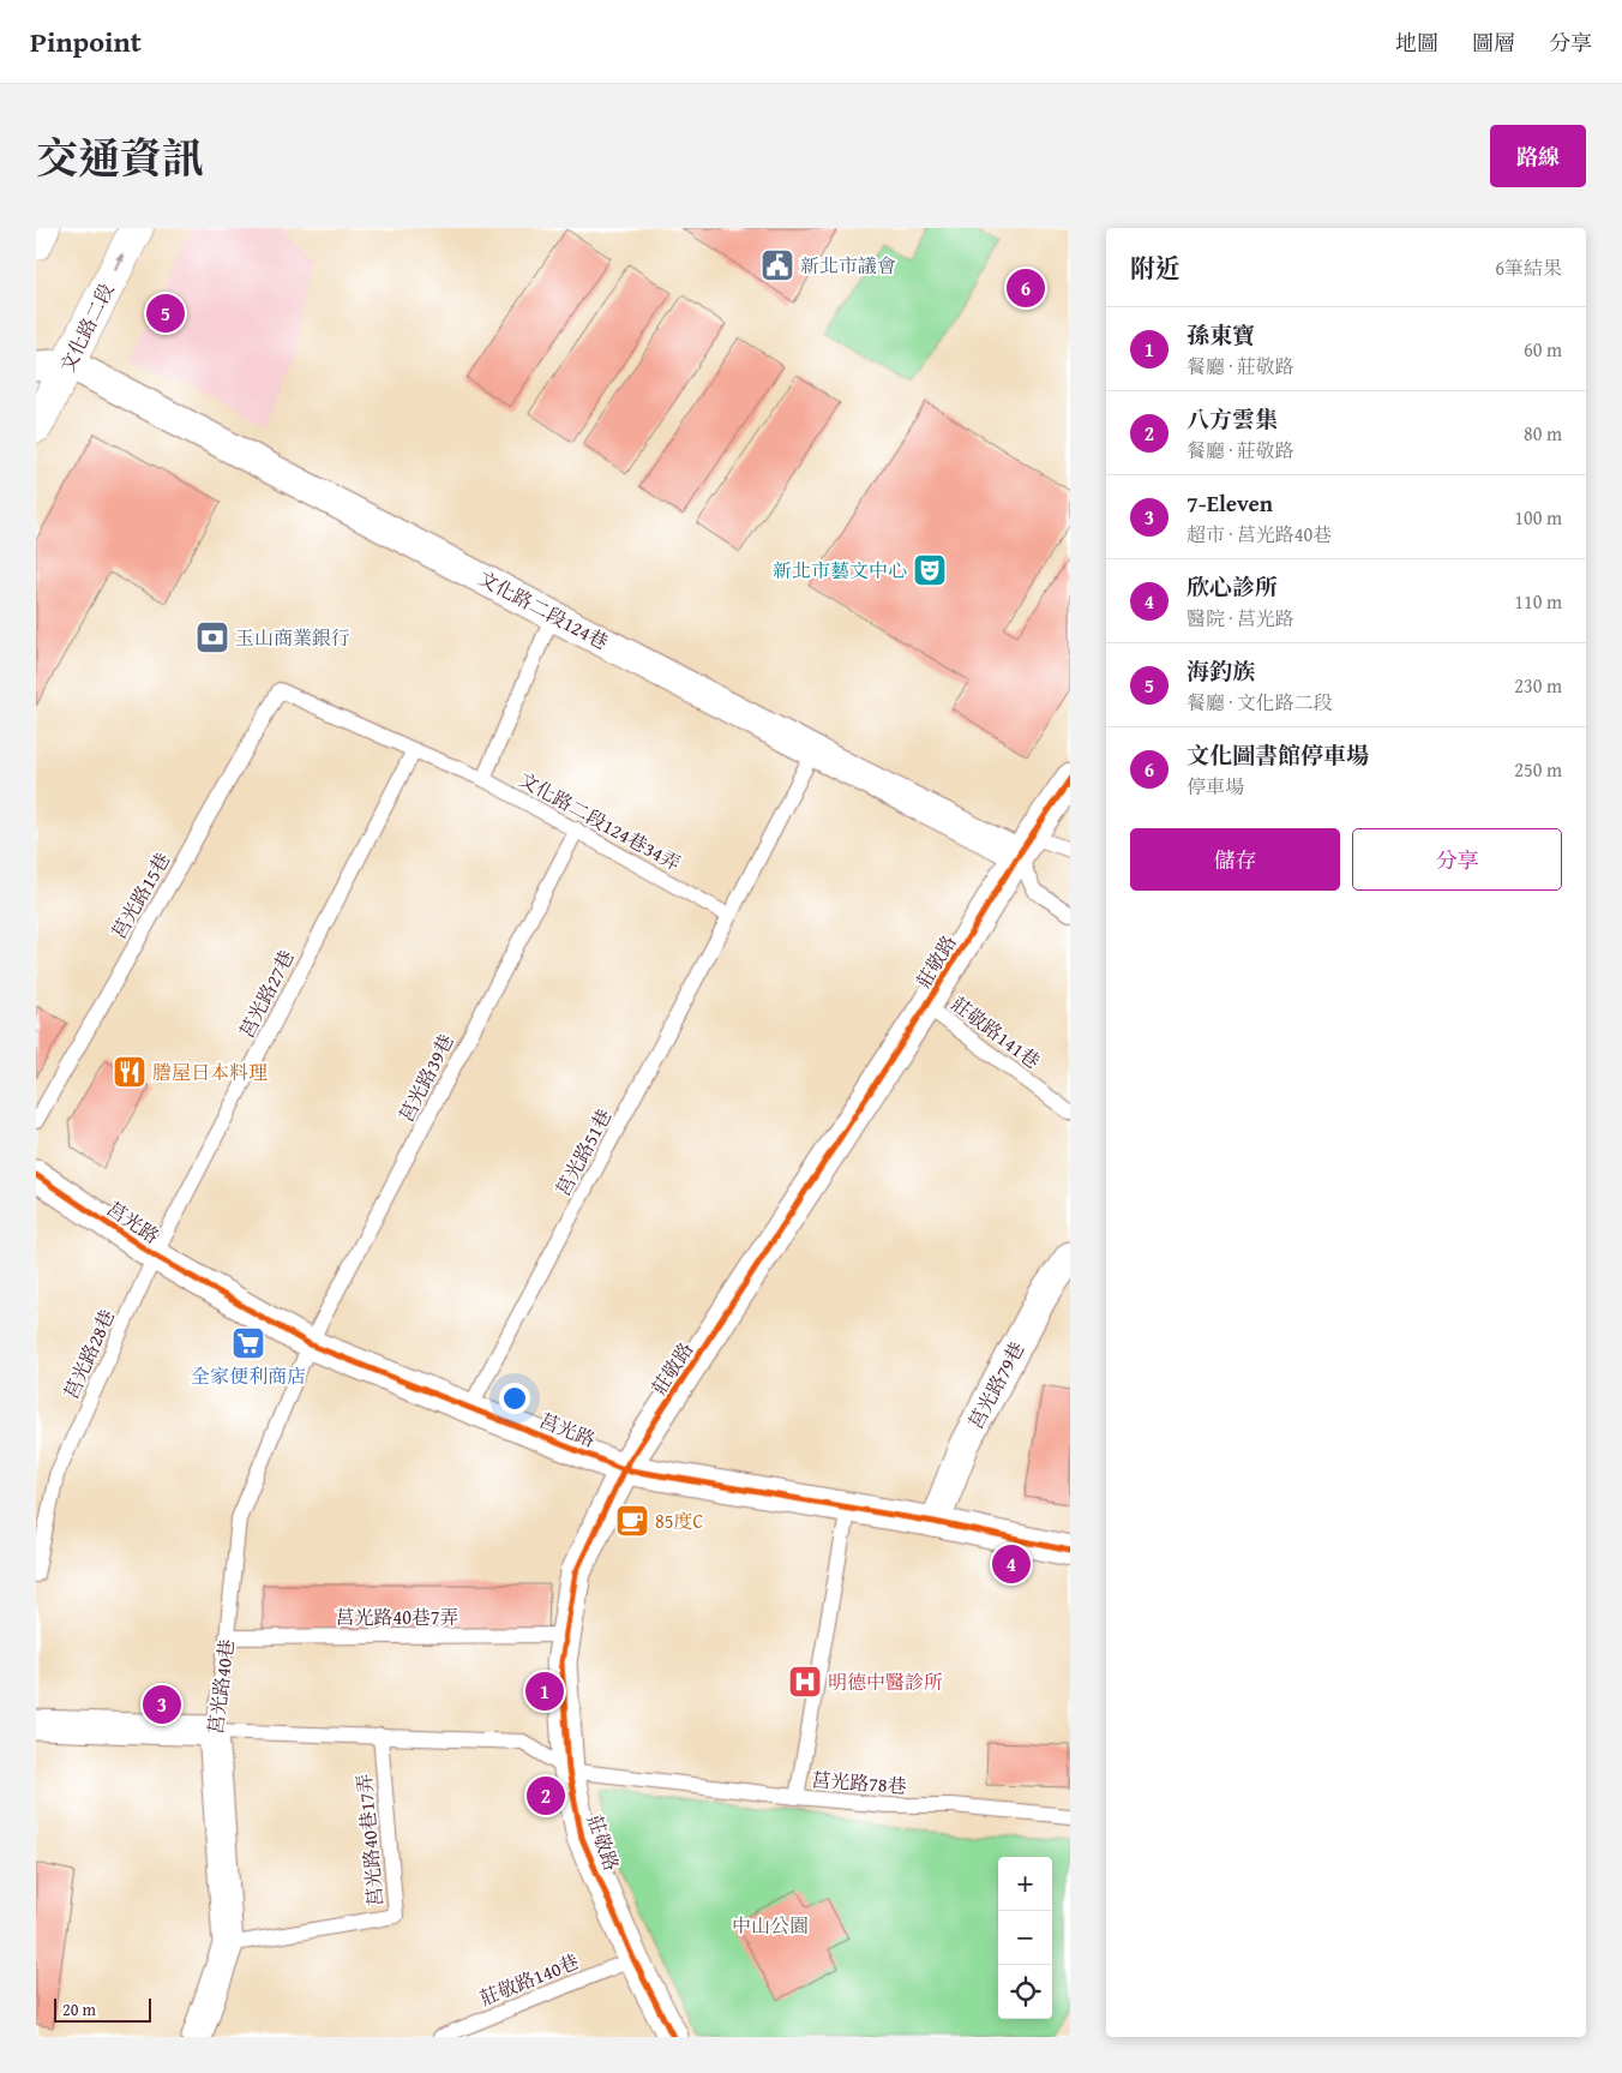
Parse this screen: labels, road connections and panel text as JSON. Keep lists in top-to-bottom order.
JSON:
{
  "streets": {
    "main road": ["文化路二段"],
    "street": [
      "文化路二段124巷",
      "莊敬路",
      "莒光路",
      "莒光路79巷",
      "莒光路40巷"
    ],
    "lane": [
      "文化路二段124巷34弄",
      "莒光路15巷",
      "莒光路27巷",
      "莊敬路141巷",
      "莒光路39巷",
      "莒光路51巷",
      "莒光路28巷",
      "莒光路40巷7弄",
      "莒光路78巷",
      "莒光路40巷17弄",
      "莊敬路140巷"
    ]
  },
  "crossings": [
    ["文化路二段", "文化路二段124巷"],
    ["文化路二段124巷", "莊敬路"],
    ["文化路二段124巷34弄", "莒光路15巷"],
    ["文化路二段124巷34弄", "莒光路27巷"],
    ["文化路二段124巷34弄", "莒光路39巷"],
    ["文化路二段124巷34弄", "莒光路51巷"],
    ["莊敬路", "莊敬路141巷"],
    ["莊敬路", "莒光路"],
    ["莊敬路", "莒光路40巷7弄"],
    ["莊敬路", "莊敬路140巷"],
    ["莒光路27巷", "莒光路"],
    ["莒光路27巷", "莒光路28巷"],
    ["莒光路39巷", "莒光路"],
    ["莒光路39巷", "莒光路40巷"],
    ["莒光路51巷", "莒光路"],
    ["莒光路", "莒光路28巷"],
    ["莒光路", "莒光路79巷"],
    ["莒光路", "莒光路40巷"],
    ["莒光路", "莒光路78巷"],
    ["莒光路40巷7弄", "莒光路40巷"],
    ["莒光路40巷", "莒光路40巷17弄"]
  ],
  "one_way": ["文化路二段"],
  "parks": ["中山公園"],
  "places": {
    "public building": ["新北市議會"],
    "theatre": ["新北市藝文中心"],
    "bank": ["玉山商業銀行"],
    "restaurant": ["謄屋日本料理"],
    "supermarket": ["全家便利商店"],
    "cafe": ["85度C"],
    "hospital": ["明德中醫診所"]
  },
  "scale_bar": "20 m",
  "page": {
    "header": "Pinpoint",
    "nav": ["地圖", "圖層", "分享"],
    "title": "交通資訊",
    "buttons": [
      "路線",
      ["儲存", "分享"]
    ],
    "heading": ["附近", "6筆結果"],
    "pins": [
      "6",
      "5",
      "4",
      "1",
      "3",
      "2"
    ],
    "list": [
      {
        "mark": "1",
        "name": "孫東寶",
        "note": "餐廳 · 莊敬路",
        "value": "60 m"
      },
      {
        "mark": "2",
        "name": "八方雲集",
        "note": "餐廳 · 莊敬路",
        "value": "80 m"
      },
      {
        "mark": "3",
        "name": "7-Eleven",
        "note": "超市 · 莒光路40巷",
        "value": "100 m"
      },
      {
        "mark": "4",
        "name": "欣心診所",
        "note": "醫院 · 莒光路",
        "value": "110 m"
      },
      {
        "mark": "5",
        "name": "海釣族",
        "note": "餐廳 · 文化路二段",
        "value": "230 m"
      },
      {
        "mark": "6",
        "name": "文化圖書館停車場",
        "note": "停車場",
        "value": "250 m"
      }
    ],
    "map_buttons": ["+", "−"],
    "scale": "20 m"
  }
}
